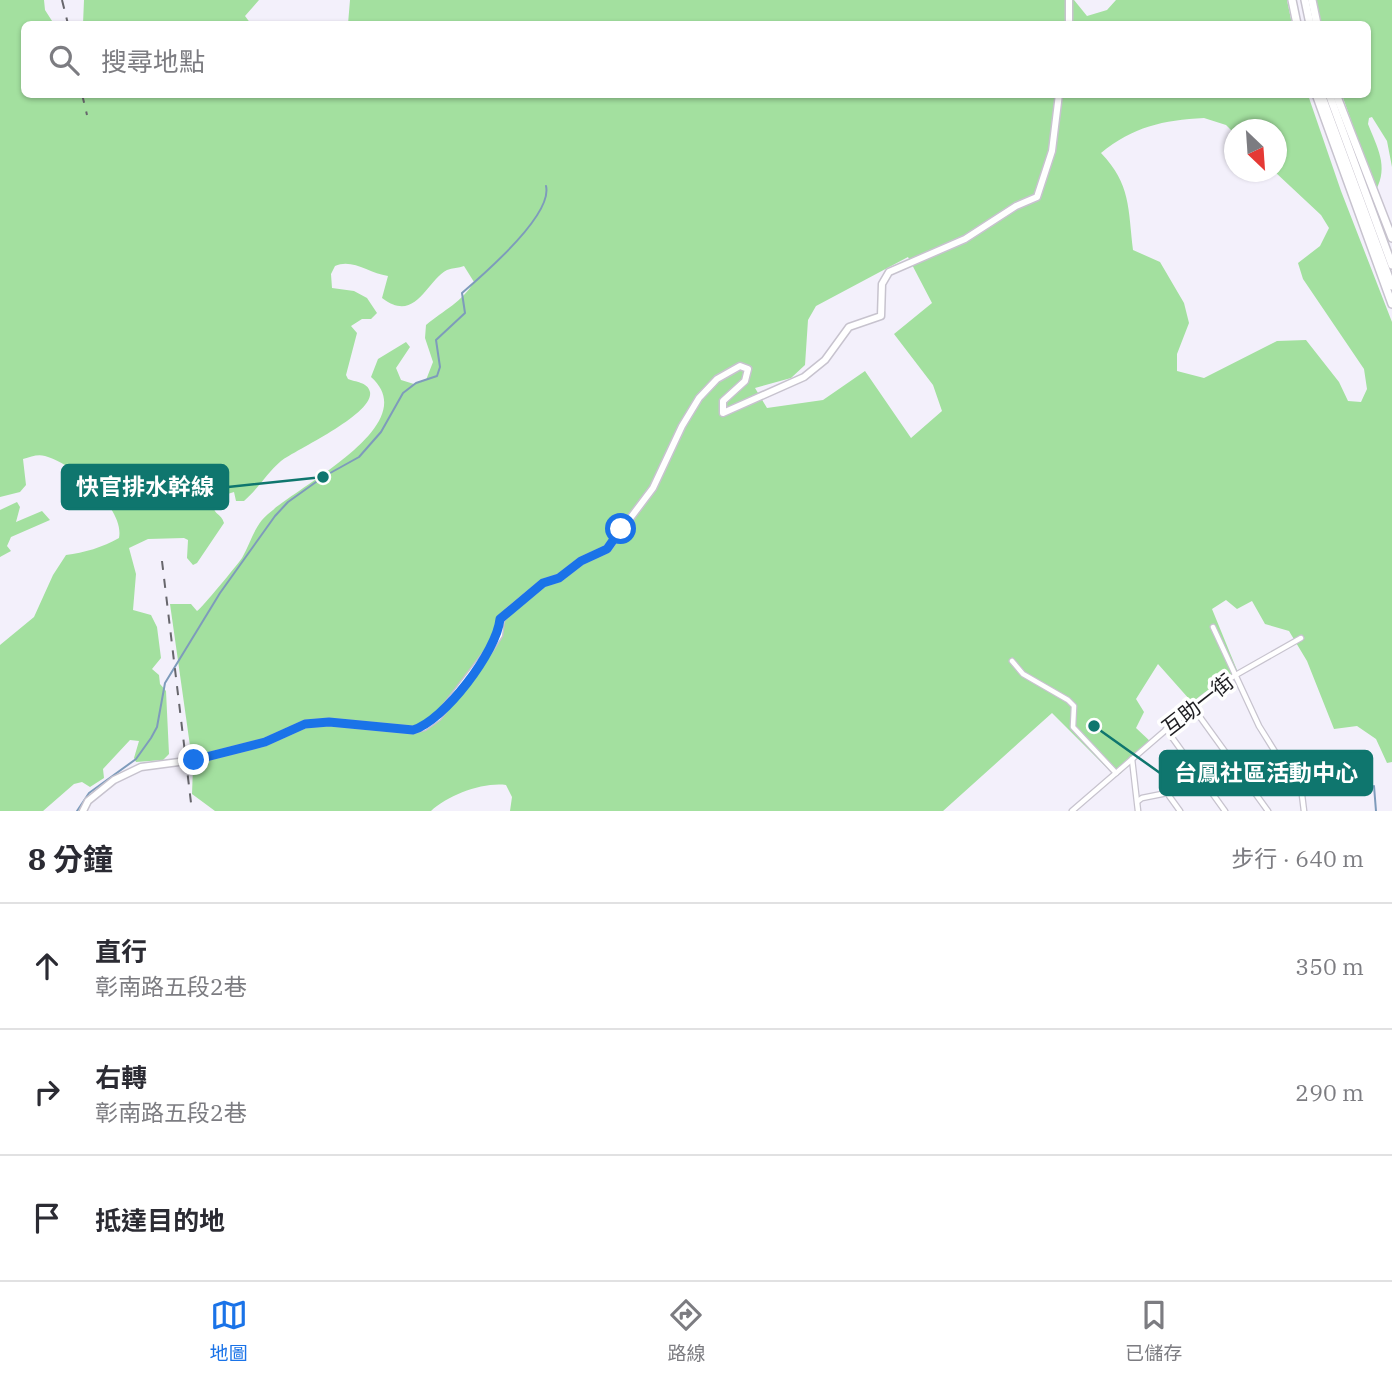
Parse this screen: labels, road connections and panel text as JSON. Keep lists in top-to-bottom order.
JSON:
{
  "streets": {
    "street": ["互助一街"]
  },
  "places": ["快官排水幹線", "台鳳社區活動中心"],
  "north": "bottom right",
  "page": {
    "search": "搜尋地點",
    "heading": ["8 分鐘", "步行 · 640 m"],
    "list": [
      ["直行", "彰南路五段2巷", "350 m"],
      ["右轉", "彰南路五段2巷", "290 m"],
      "抵達目的地"
    ],
    "nav": ["地圖", "路線", "已儲存"]
  }
}
